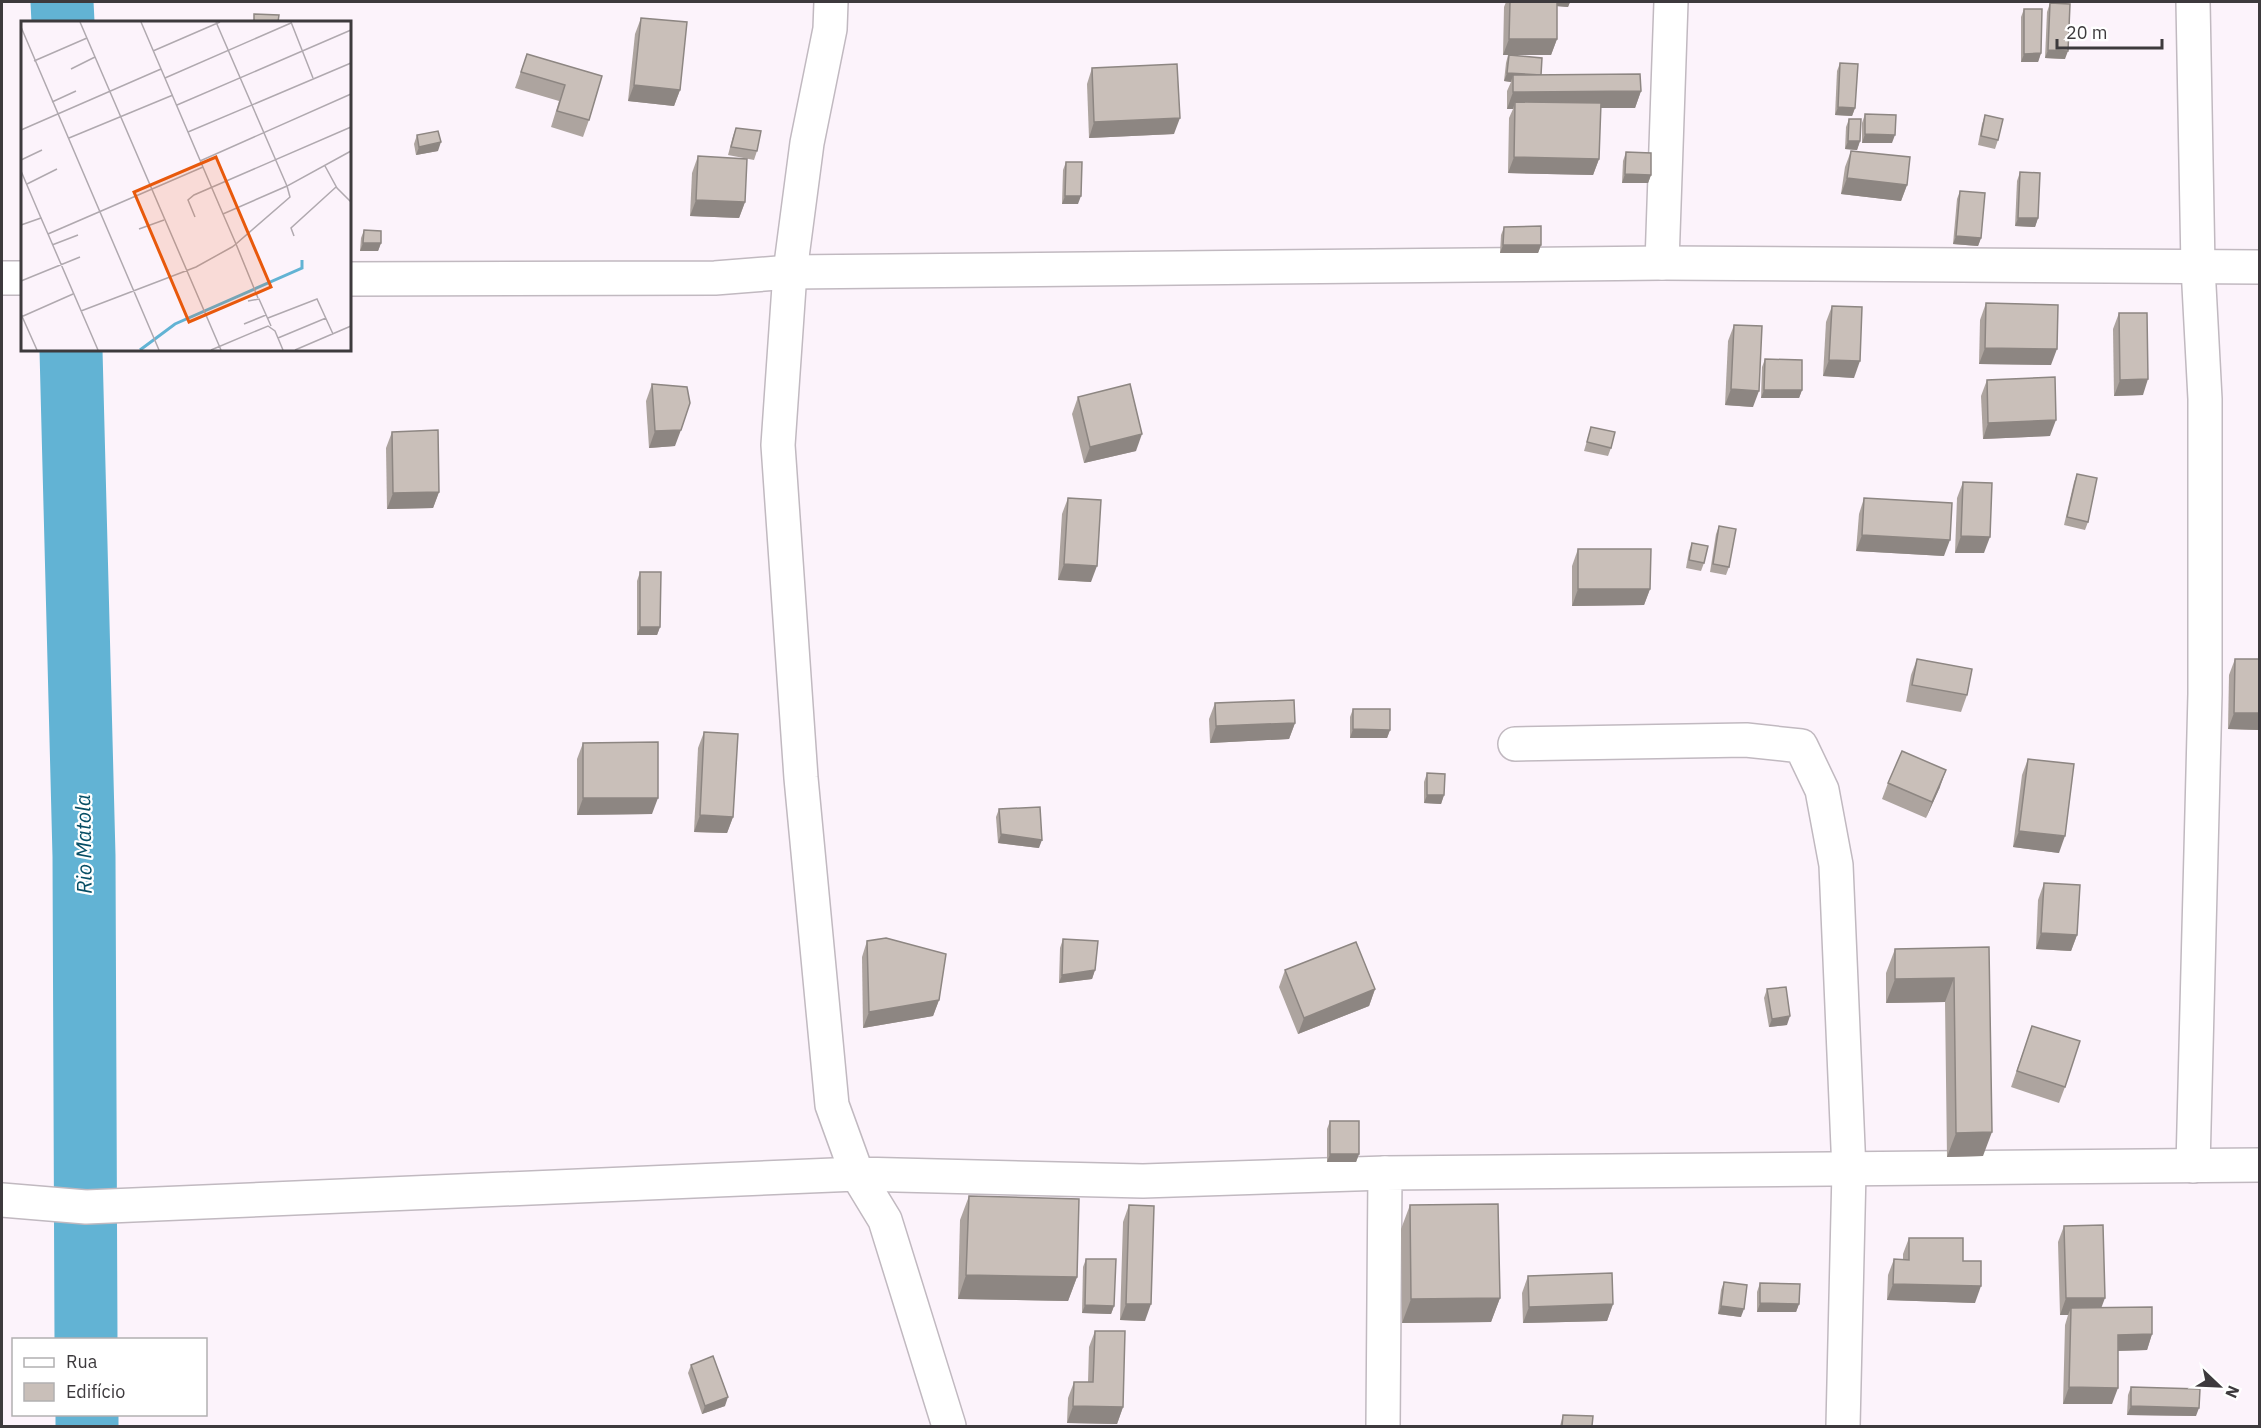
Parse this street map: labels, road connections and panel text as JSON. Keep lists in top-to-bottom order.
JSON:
{
  "water": ["Rio Matola"],
  "legend": ["Rua", "Edifício"],
  "scale_bar": "20 m",
  "north": "bottom right"
}
